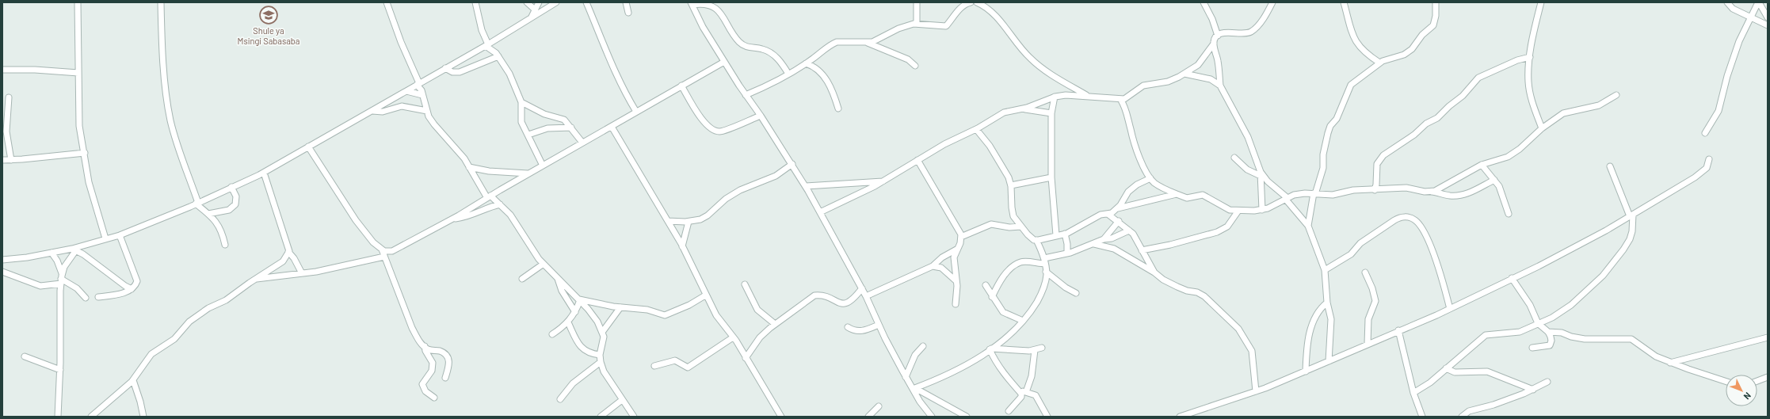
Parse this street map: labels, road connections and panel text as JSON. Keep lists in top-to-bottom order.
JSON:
{
  "places": {
    "school or university": ["Shule ya Msingi Sabasaba"]
  },
  "north": "bottom right"
}
